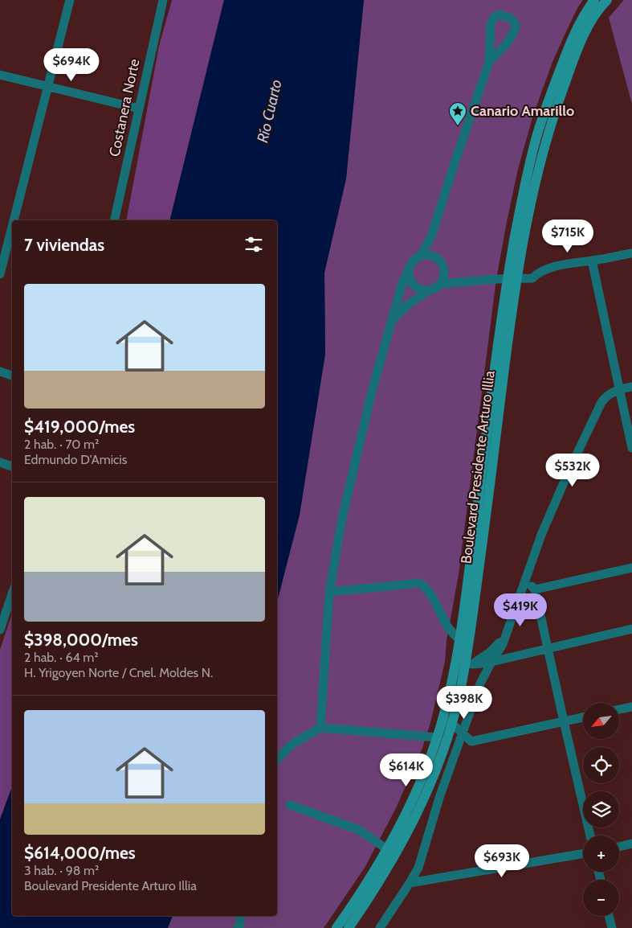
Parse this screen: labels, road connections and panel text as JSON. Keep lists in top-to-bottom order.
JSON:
{
  "streets": {
    "main road": ["Boulevard Presidente Arturo Illia"],
    "street": ["Costanera Norte"]
  },
  "water": ["Río Cuarto"],
  "places": {
    "place": ["Canario Amarillo"]
  },
  "north": "bottom left",
  "page": {
    "price": [
      "$694K",
      "$715K",
      "$532K",
      "$419K",
      "$398K",
      "$614K",
      "$693K"
    ],
    "heading": "7 viviendas",
    "list": [
      {
        "name": "$419,000/mes",
        "note": "2 hab. · 70 m² · Edmundo D'Amicis"
      },
      {
        "name": "$398,000/mes",
        "note": "2 hab. · 64 m² · H. Yrigoyen Norte / Cnel. Moldes N."
      },
      {
        "name": "$614,000/mes",
        "note": "3 hab. · 98 m² · Boulevard Presidente Arturo Illia"
      }
    ],
    "map_buttons": ["+", "−"]
  }
}
